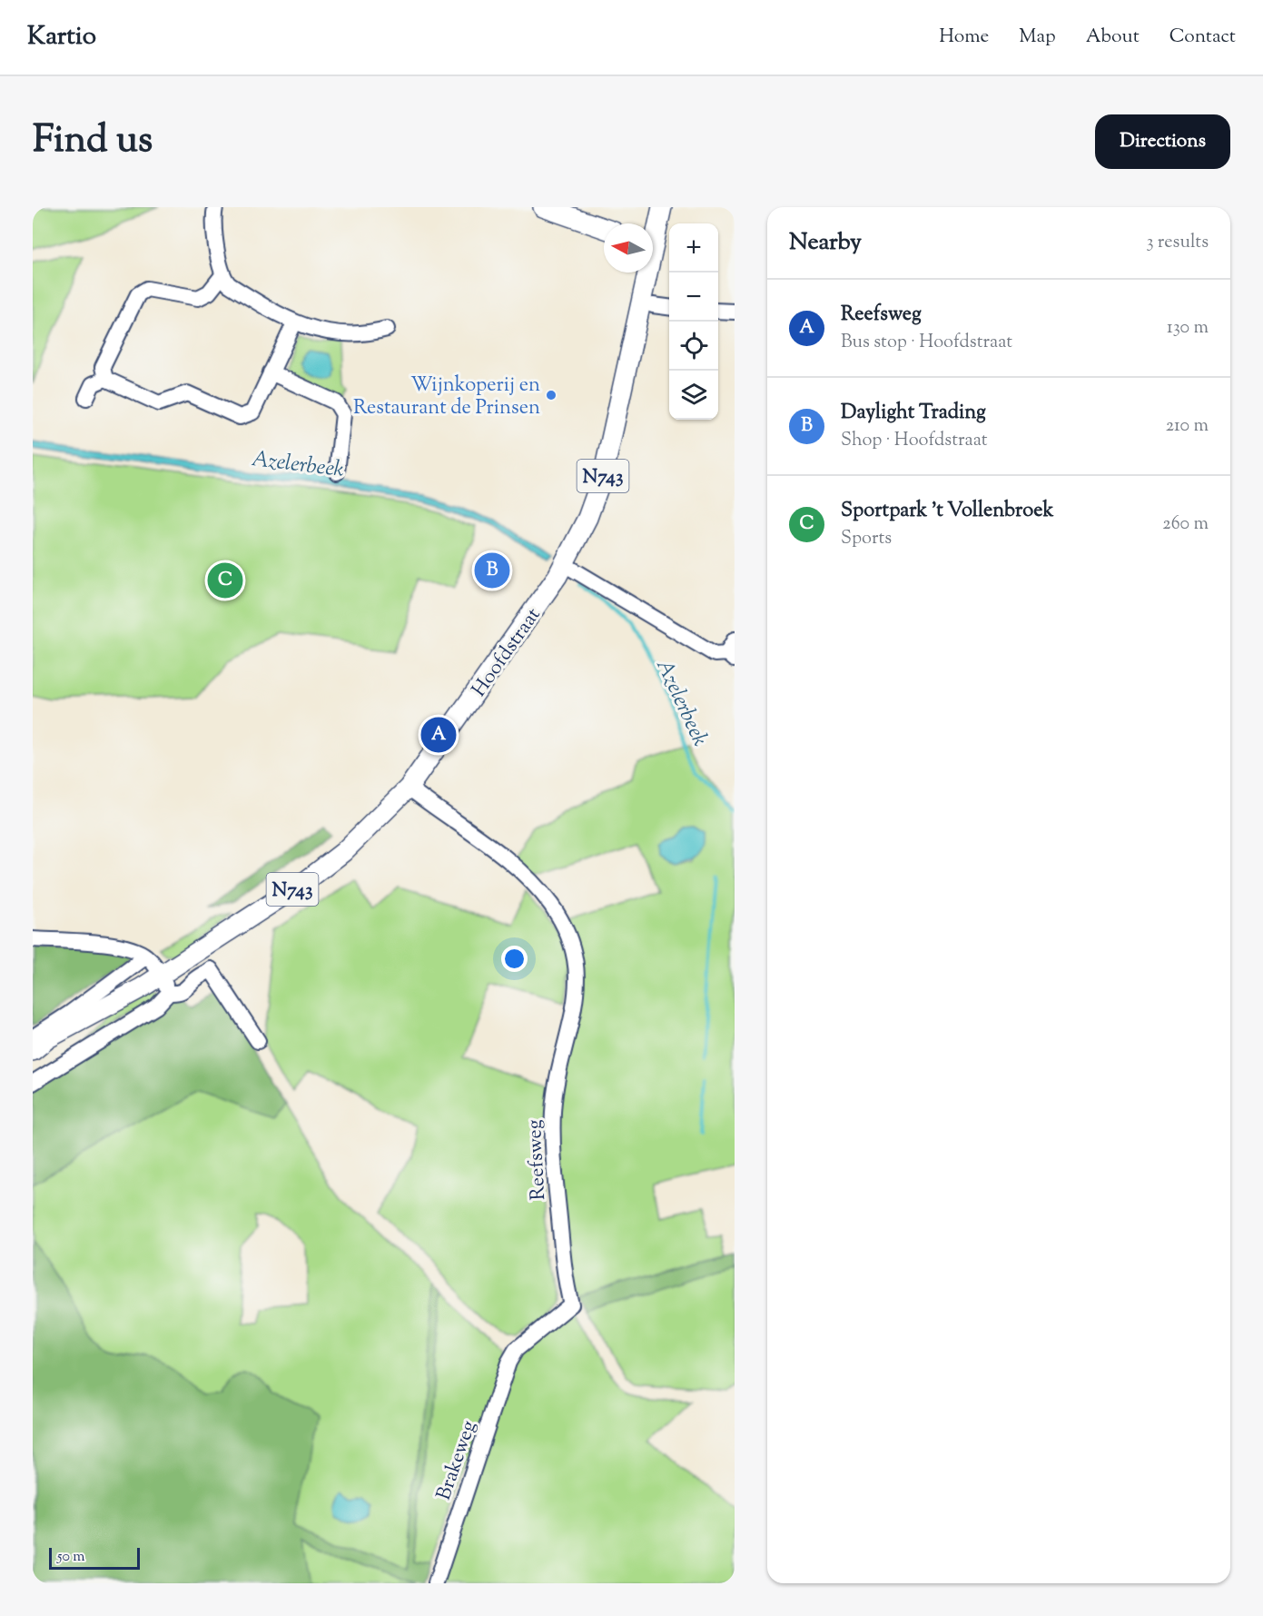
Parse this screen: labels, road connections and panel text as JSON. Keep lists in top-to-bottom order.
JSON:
{
  "streets": {
    "main road": ["N743", "Hoofdstraat"],
    "street": ["Reefsweg", "Brakeweg"]
  },
  "crossings": [
    ["N743", "Hoofdstraat"],
    ["Hoofdstraat", "Reefsweg"],
    ["Reefsweg", "Brakeweg"]
  ],
  "water": ["Azelerbeek"],
  "places": ["Wijnkoperij en Restaurant de Prinsen"],
  "scale_bar": "50 m",
  "north": "left",
  "page": {
    "header": "Kartio",
    "nav": [
      "Home",
      "Map",
      "About",
      "Contact"
    ],
    "title": "Find us",
    "buttons": "Directions",
    "heading": ["Nearby", "3 results"],
    "map_buttons": ["+", "−"],
    "list": [
      {
        "mark": "A",
        "name": "Reefsweg",
        "note": "Bus stop · Hoofdstraat",
        "value": "130 m"
      },
      {
        "mark": "B",
        "name": "Daylight Trading",
        "note": "Shop · Hoofdstraat",
        "value": "210 m"
      },
      {
        "mark": "C",
        "name": "Sportpark 't Vollenbroek",
        "note": "Sports",
        "value": "260 m"
      }
    ],
    "pins": ["B", "C", "A"],
    "scale": "50 m"
  }
}
